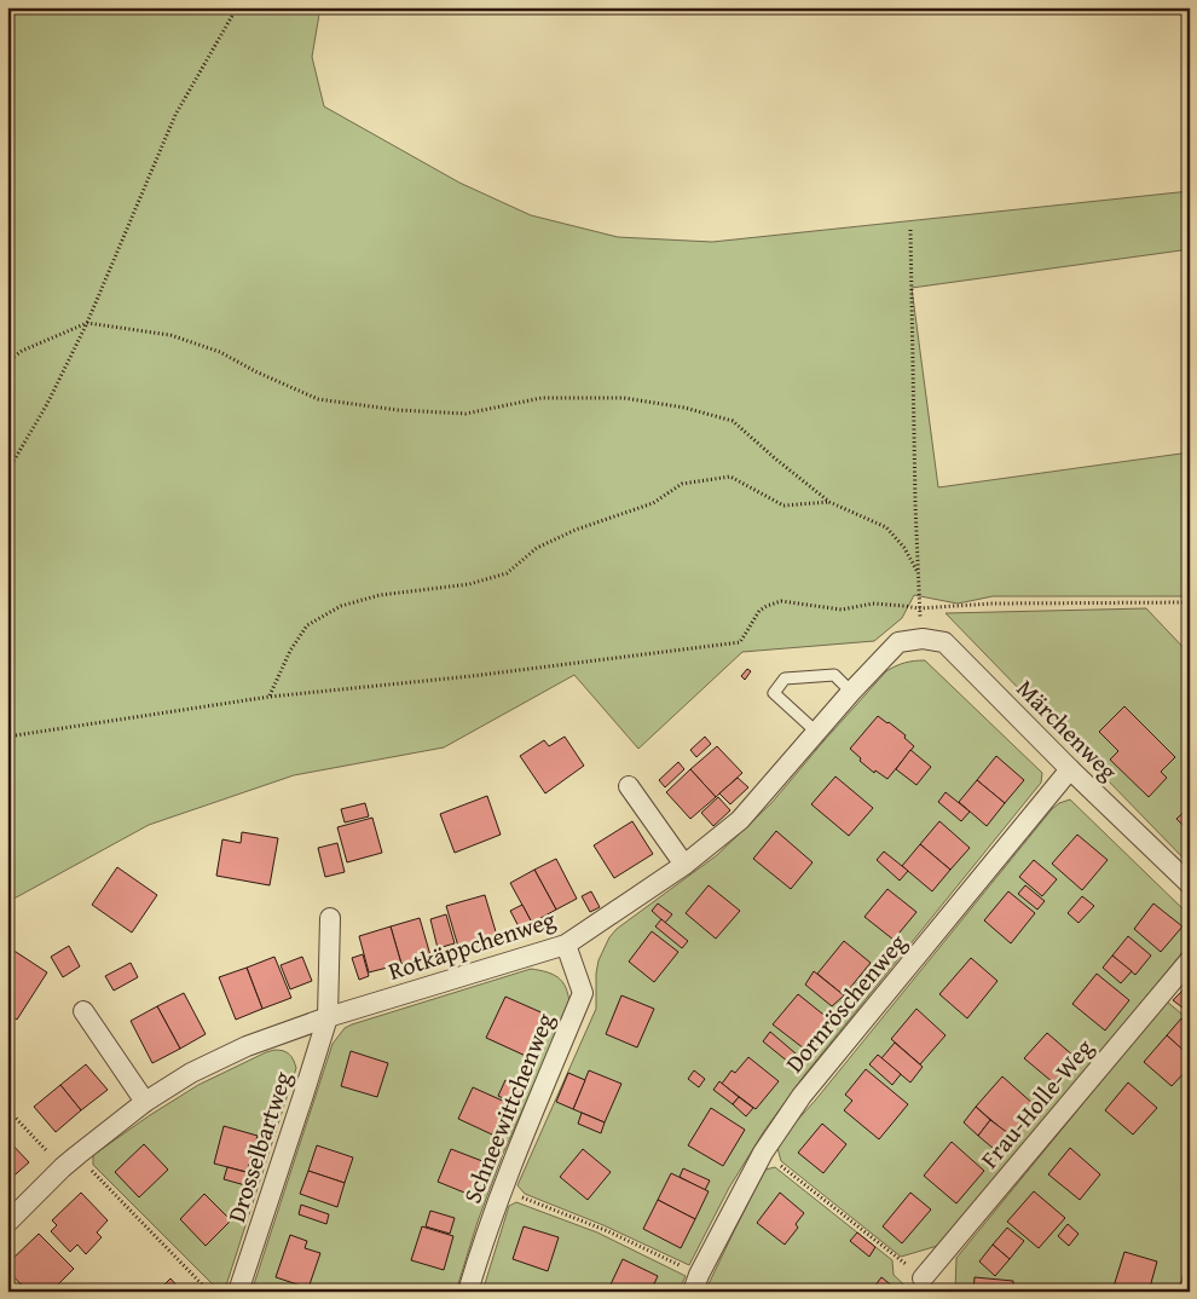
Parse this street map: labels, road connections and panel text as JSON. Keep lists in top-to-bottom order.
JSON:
{
  "streets": {
    "street": [
      "Märchenweg",
      "Rotkäppchenweg",
      "Dornröschenweg",
      "Frau-Holle-Weg",
      "Schneewittchenweg",
      "Drosselbartweg"
    ]
  },
  "crossings": [
    ["Märchenweg", "Rotkäppchenweg"],
    ["Märchenweg", "Dornröschenweg"],
    ["Rotkäppchenweg", "Schneewittchenweg"],
    ["Rotkäppchenweg", "Drosselbartweg"]
  ]
}
